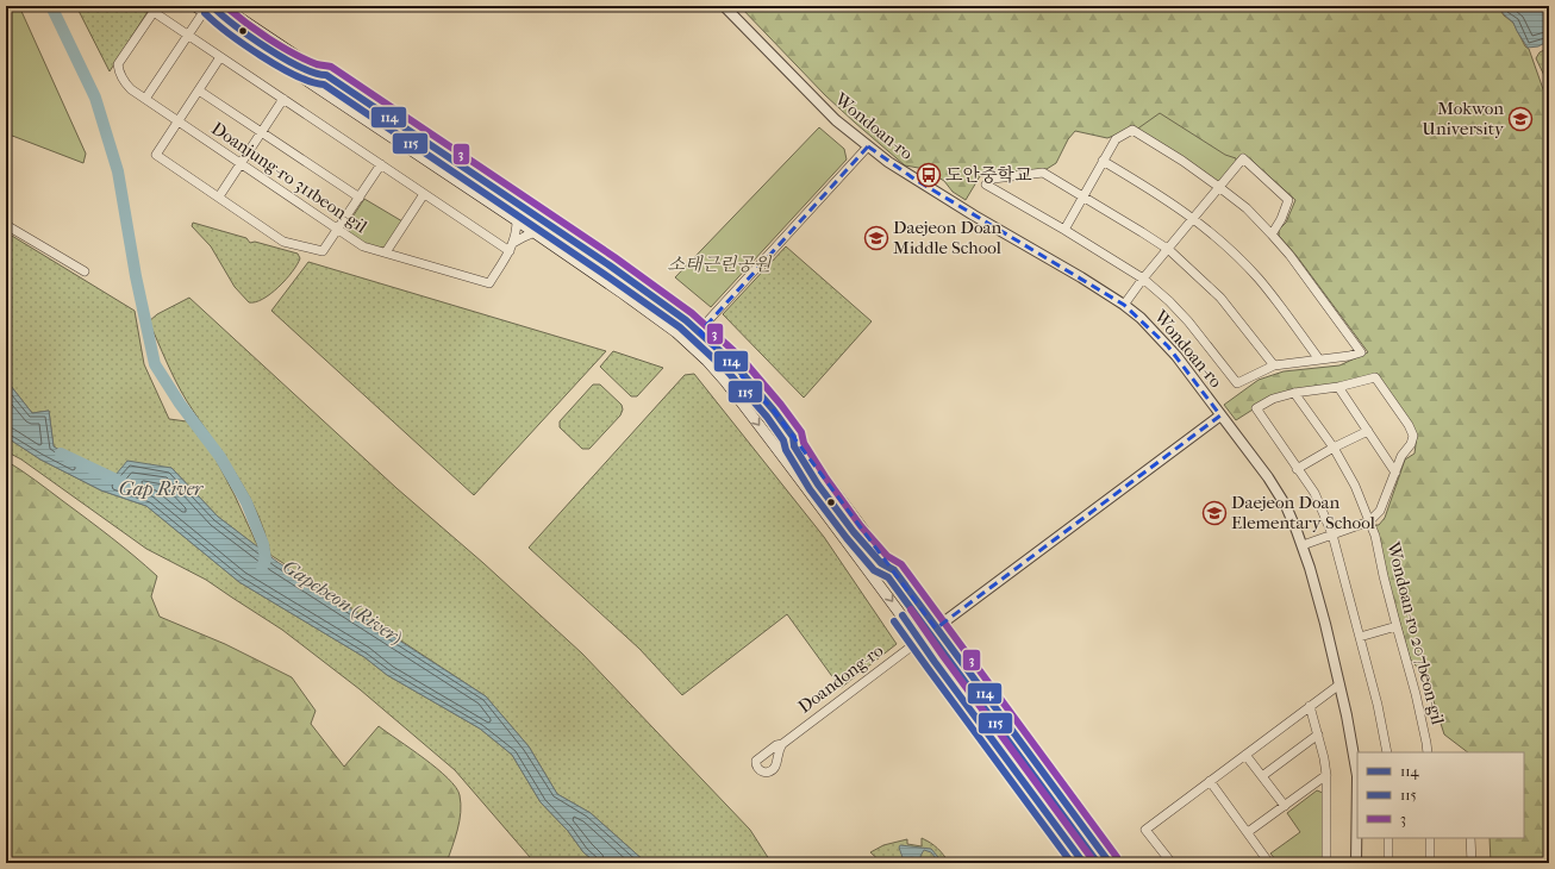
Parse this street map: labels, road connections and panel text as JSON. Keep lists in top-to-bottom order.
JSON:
{
  "streets": {
    "street": [
      "Wondoan-ro",
      "Doanjung-ro 311beon-gil",
      "Wondoan-ro 207beon-gil",
      "Doandong-ro"
    ]
  },
  "crossings": [
    ["Wondoan-ro", "Wondoan-ro 207beon-gil"]
  ],
  "water": ["Gap River", "Gapcheon (River)"],
  "parks": ["소태근린공원"],
  "places": {
    "school or university": ["Mokwon University", "Daejeon Doan Middle School", "Daejeon Doan Elementary School"],
    "bus stop": ["도안중학교"]
  },
  "lines": ["transit line 114", "transit line 3", "transit line 115"],
  "legend": ["114", "115", "3"]
}
